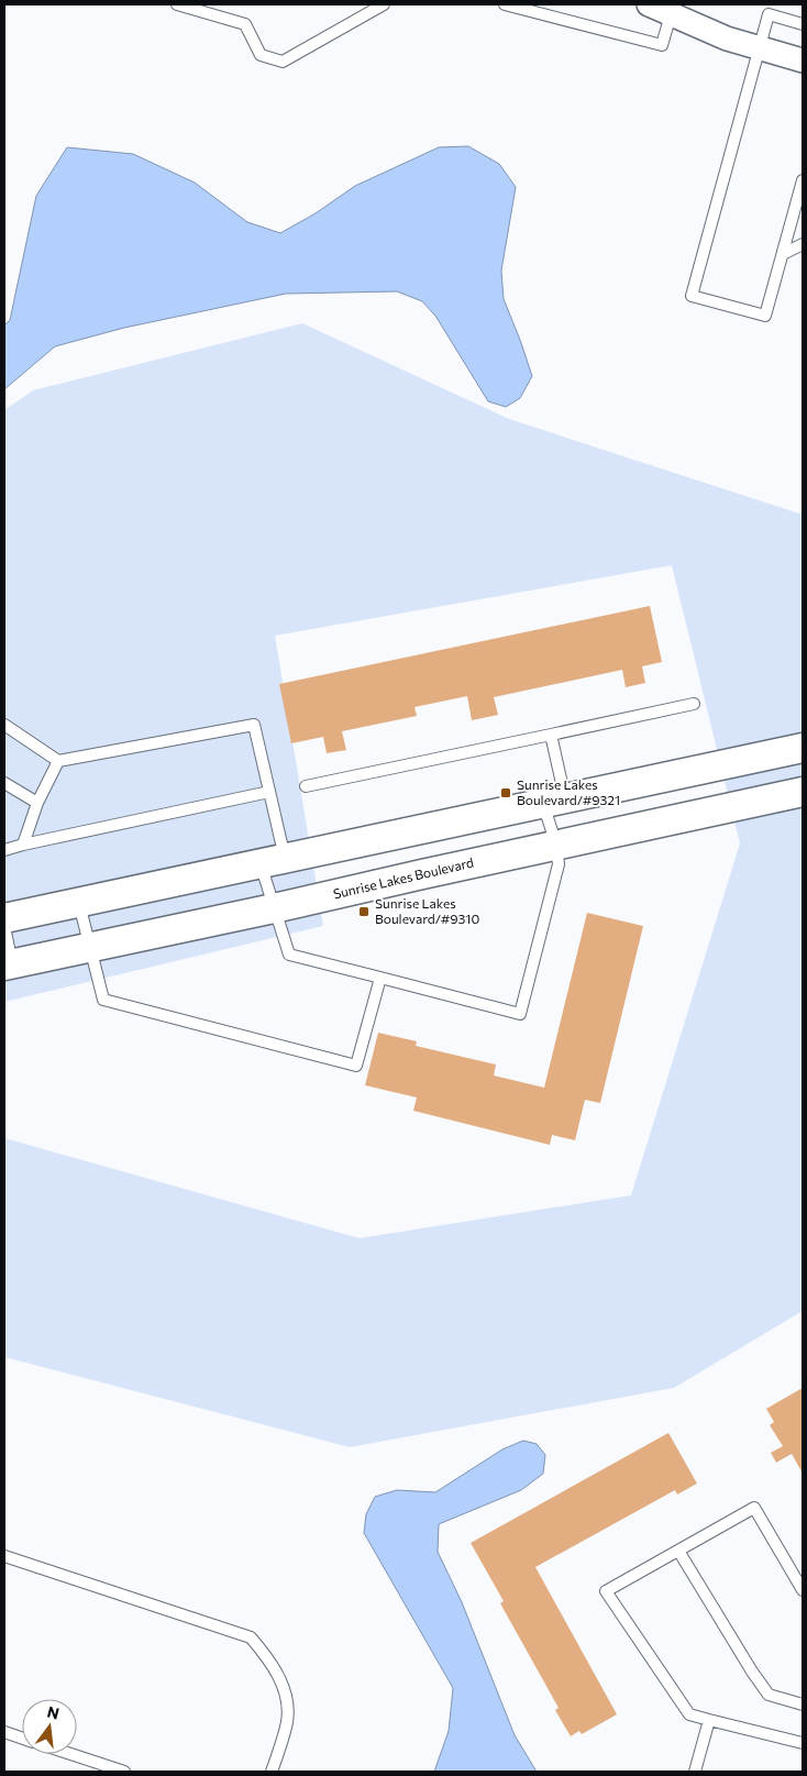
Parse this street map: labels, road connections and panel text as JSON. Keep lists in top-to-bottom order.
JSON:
{
  "streets": {
    "street": ["Sunrise Lakes Boulevard"]
  },
  "places": {
    "transit": ["Sunrise Lakes Boulevard/#9321", "Sunrise Lakes Boulevard/#9310"]
  },
  "north": "top"
}
